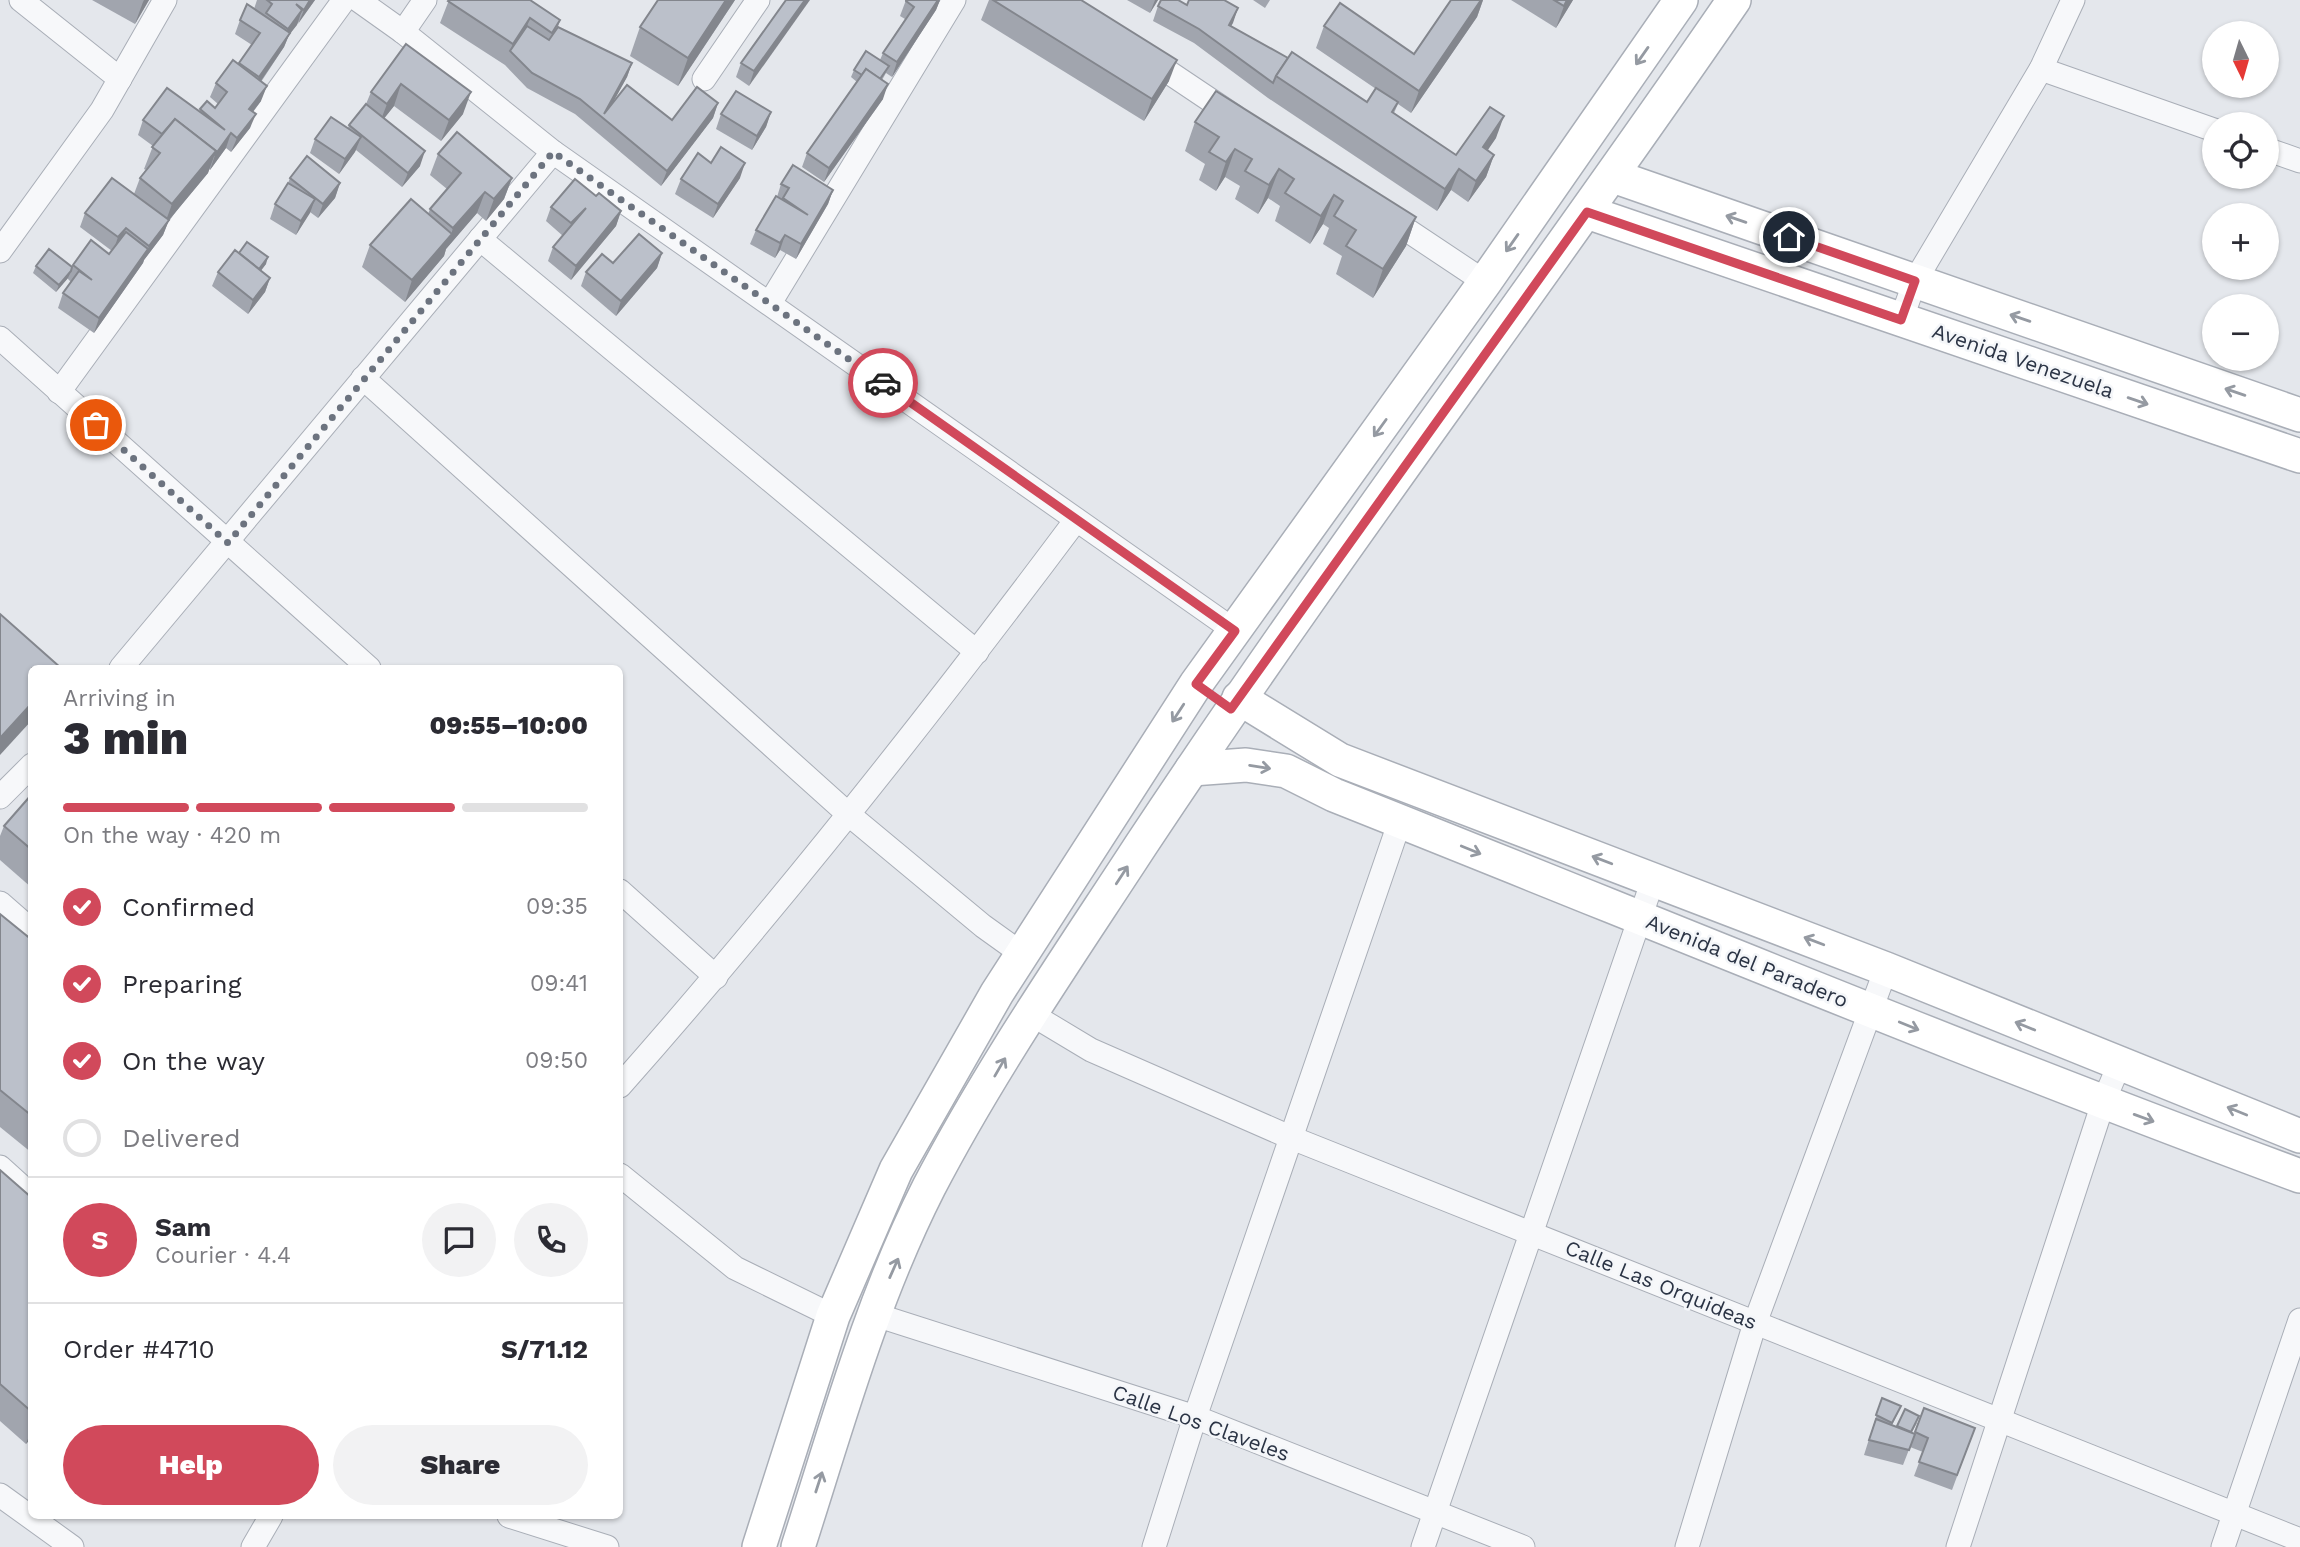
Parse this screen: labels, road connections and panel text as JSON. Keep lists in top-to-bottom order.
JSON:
{
  "streets": {
    "street": [
      "Avenida Venezuela",
      "Avenida del Paradero",
      "Calle Las Orquideas",
      "Calle Los Claveles"
    ]
  },
  "north": "bottom",
  "page": {
    "map_buttons": ["+", "−"],
    "heading": ["3 min", "Arriving in", "09:55–10:00"],
    "panel": [
      "Sam",
      "Courier · 4.4",
      "Order #4710",
      "S/71.12"
    ],
    "bar": "On the way · 420 m",
    "list": [
      ["Confirmed", "09:35"],
      ["Preparing", "09:41"],
      ["On the way", "09:50"],
      "Delivered"
    ],
    "round": "S",
    "buttons": ["Help", "Share"]
  }
}
